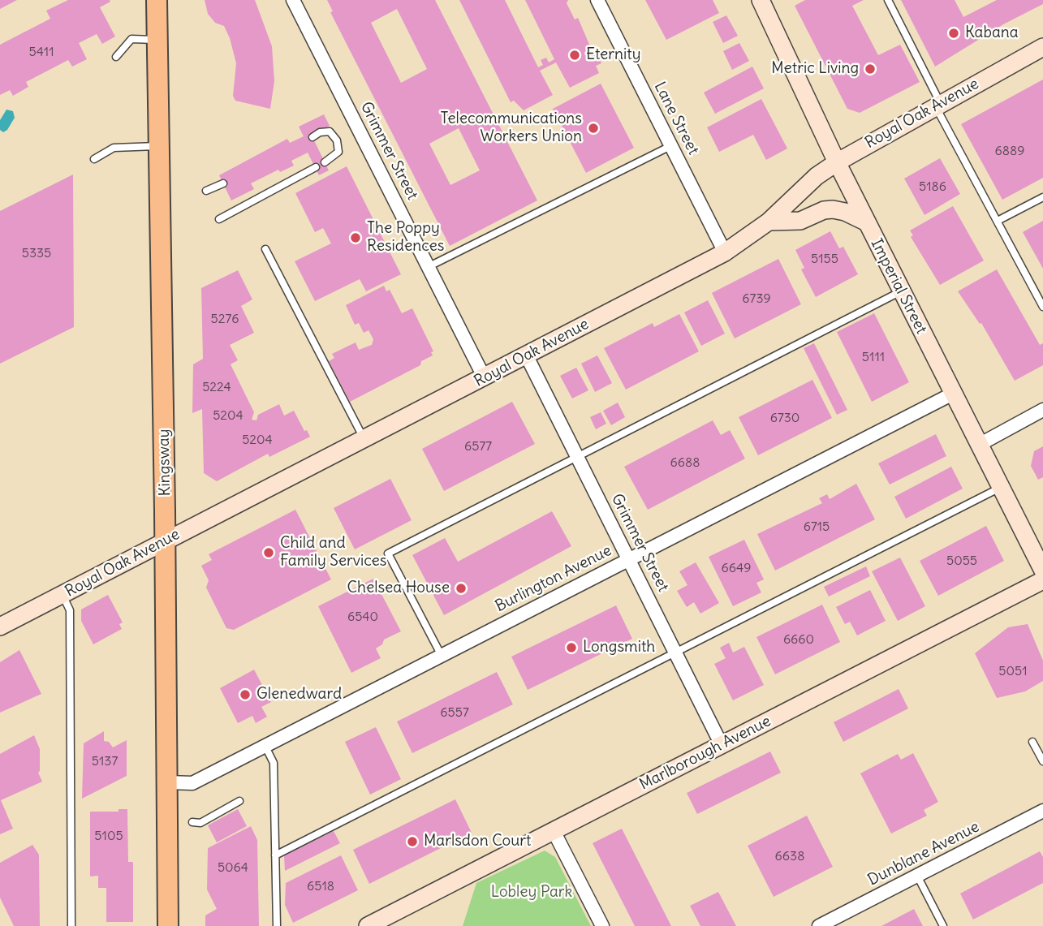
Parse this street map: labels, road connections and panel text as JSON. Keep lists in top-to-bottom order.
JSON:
{
  "streets": {
    "main road": [
      "Royal Oak Avenue",
      "Imperial Street",
      "Kingsway",
      "Marlborough Avenue"
    ],
    "street": [
      "Lane Street",
      "Grimmer Street",
      "Burlington Avenue",
      "Dunblane Avenue"
    ]
  },
  "crossings": [
    ["Royal Oak Avenue", "Lane Street"],
    ["Royal Oak Avenue", "Grimmer Street"],
    ["Royal Oak Avenue", "Imperial Street"],
    ["Royal Oak Avenue", "Kingsway"],
    ["Grimmer Street", "Burlington Avenue"],
    ["Grimmer Street", "Marlborough Avenue"],
    ["Imperial Street", "Burlington Avenue"],
    ["Kingsway", "Burlington Avenue"]
  ],
  "parks": ["Lobley Park"],
  "places": [
    "Kabana",
    "Eternity",
    "Metric Living",
    "Telecommunications Workers Union",
    "The Poppy Residences",
    "Child and Family Services",
    "Chelsea House",
    "Longsmith",
    "Glenedward",
    "Marlsdon Court"
  ],
  "house_numbers": [
    "5411",
    "6889",
    "5186",
    "5335",
    "5155",
    "6739",
    "5276",
    "5111",
    "5224",
    "5204",
    "6730",
    "5204",
    "6577",
    "6688",
    "6715",
    "5055",
    "6649",
    "6540",
    "6660",
    "5051",
    "6557",
    "5137",
    "5105",
    "6638",
    "5064",
    "6518"
  ]
}
